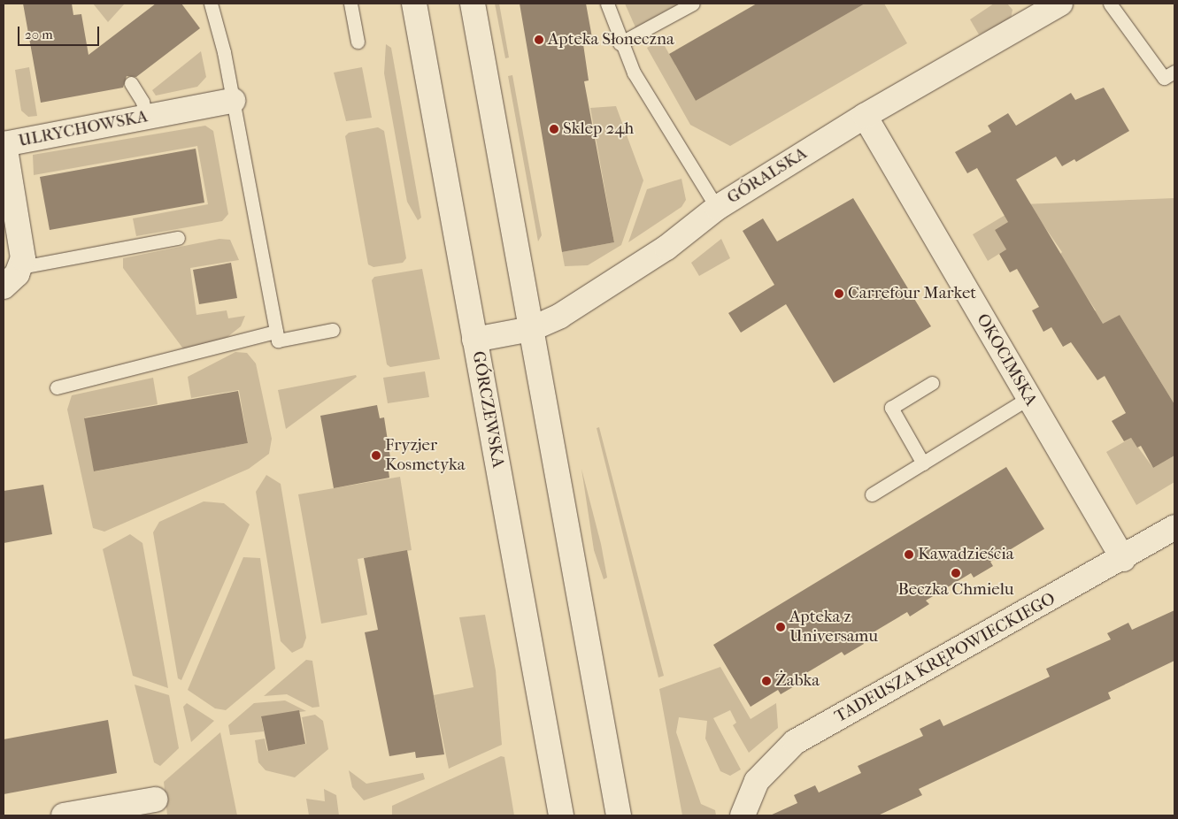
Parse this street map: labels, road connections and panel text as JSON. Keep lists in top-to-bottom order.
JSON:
{
  "streets": {
    "street": [
      "ULRYCHOWSKA",
      "GÓRALSKA",
      "OKOCIMSKA",
      "GÓRCZEWSKA",
      "TADEUSZA KRĘPOWIECKIEGO"
    ]
  },
  "crossings": [
    ["GÓRALSKA", "OKOCIMSKA"],
    ["GÓRALSKA", "GÓRCZEWSKA"],
    ["OKOCIMSKA", "TADEUSZA KRĘPOWIECKIEGO"]
  ],
  "places": [
    "Apteka Słoneczna",
    "Sklep 24h",
    "Carrefour Market",
    "Fryzjer Kosmetyka",
    "Kawadzieścia",
    "Beczka Chmielu",
    "Apteka z Universamu",
    "Żabka"
  ],
  "scale_bar": "20 m"
}
